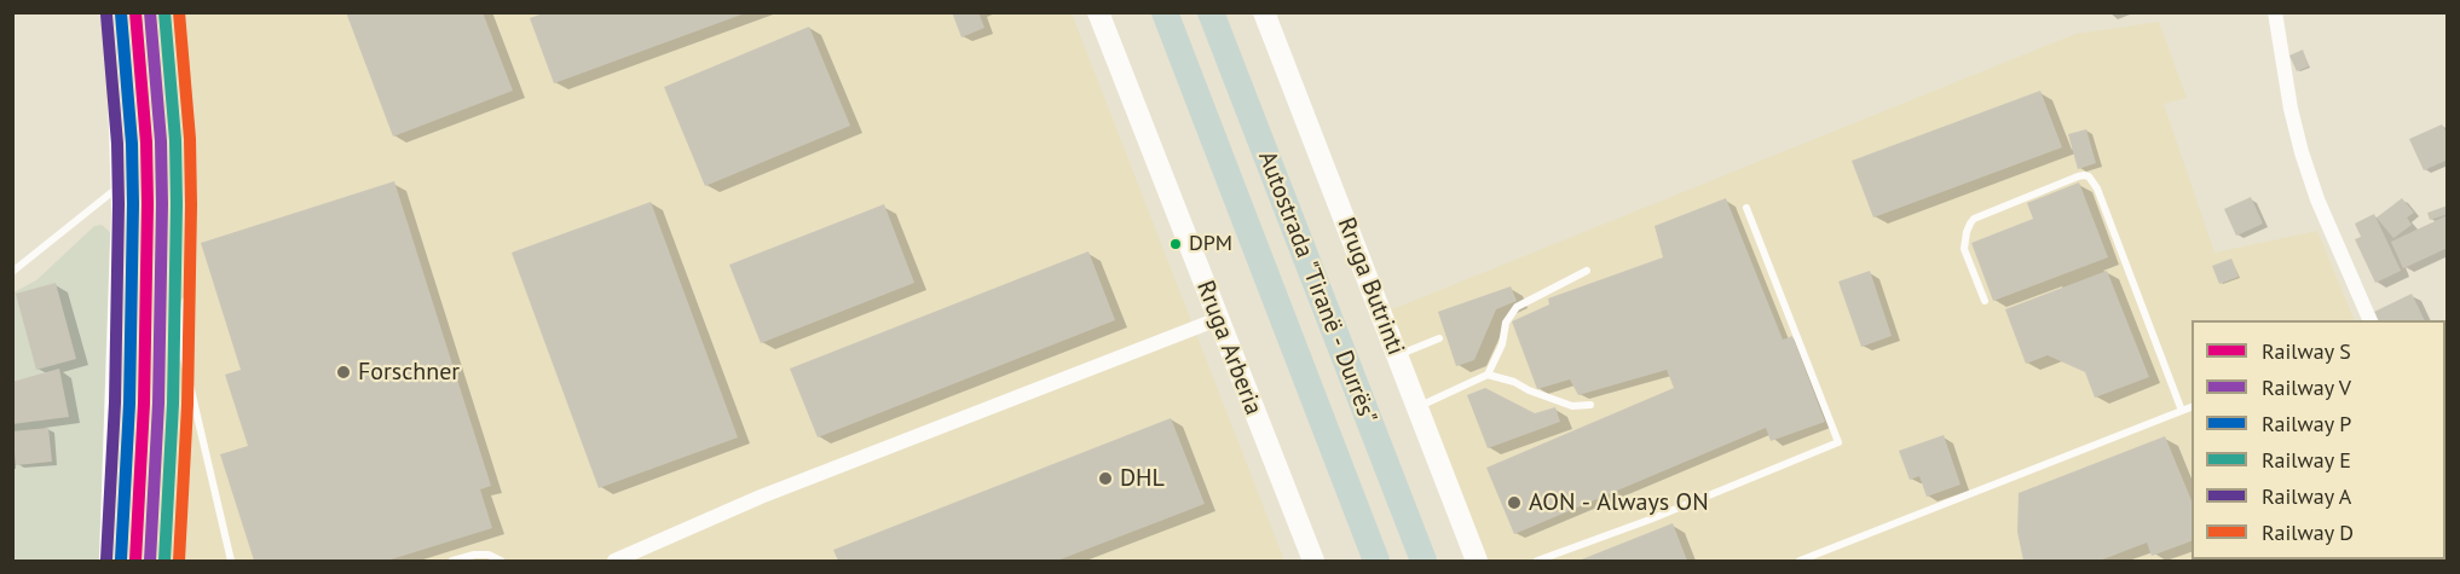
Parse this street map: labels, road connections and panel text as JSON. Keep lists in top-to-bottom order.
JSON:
{
  "streets": {
    "highway": ["Autostrada \"Tiranë - Durrës\""],
    "main road": ["Rruga Butrinti", "Rruga Arberia"]
  },
  "places": [
    "DPM",
    "Forschner",
    "DHL",
    "AON - Always ON"
  ],
  "lines": [
    "rail line S",
    "rail line V",
    "rail line E",
    "rail line D",
    "rail line P",
    "rail line A"
  ],
  "legend": [
    "Railway S",
    "Railway V",
    "Railway P",
    "Railway E",
    "Railway A",
    "Railway D"
  ]
}
